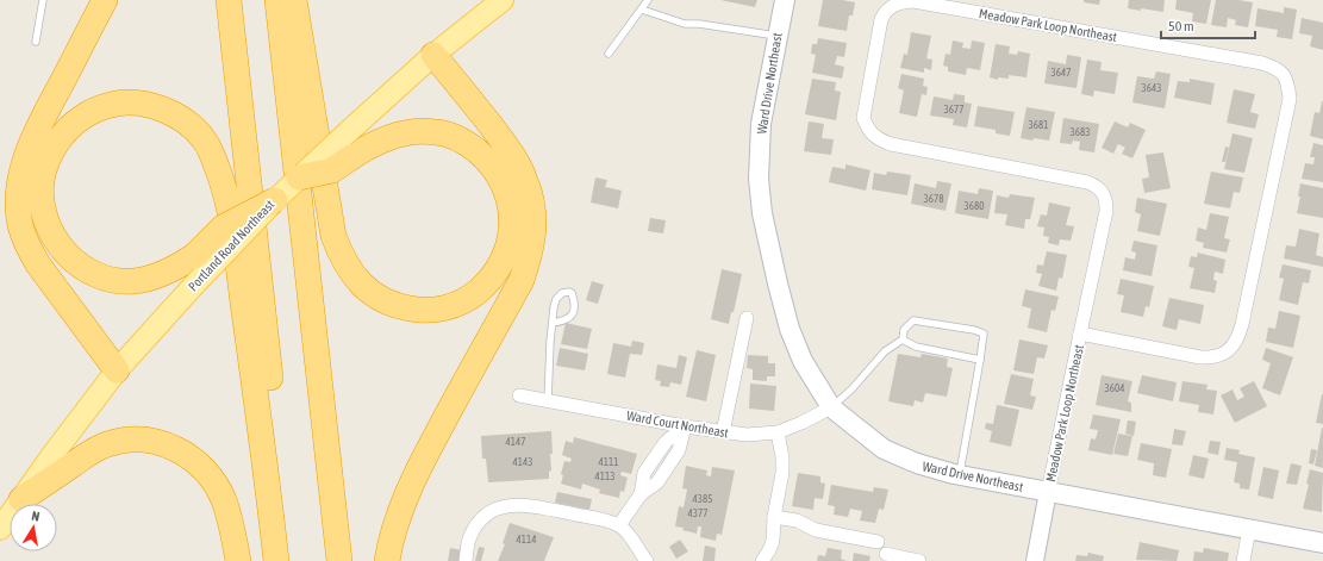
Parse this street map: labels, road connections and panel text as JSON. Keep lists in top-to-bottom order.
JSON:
{
  "streets": {
    "main road": ["Ward Drive Northeast", "Portland Road Northeast"],
    "street": ["Meadow Park Loop Northeast", "Ward Court Northeast"]
  },
  "crossings": [
    ["Meadow Park Loop Northeast", "Ward Drive Northeast"],
    ["Ward Drive Northeast", "Ward Court Northeast"]
  ],
  "house_numbers": [
    "3647",
    "3643",
    "3677",
    "3681",
    "3683",
    "3678",
    "3680",
    "3604",
    "4147",
    "4143",
    "4111",
    "4113",
    "4385",
    "4377",
    "4114"
  ],
  "scale_bar": "50 m",
  "north": "top"
}
